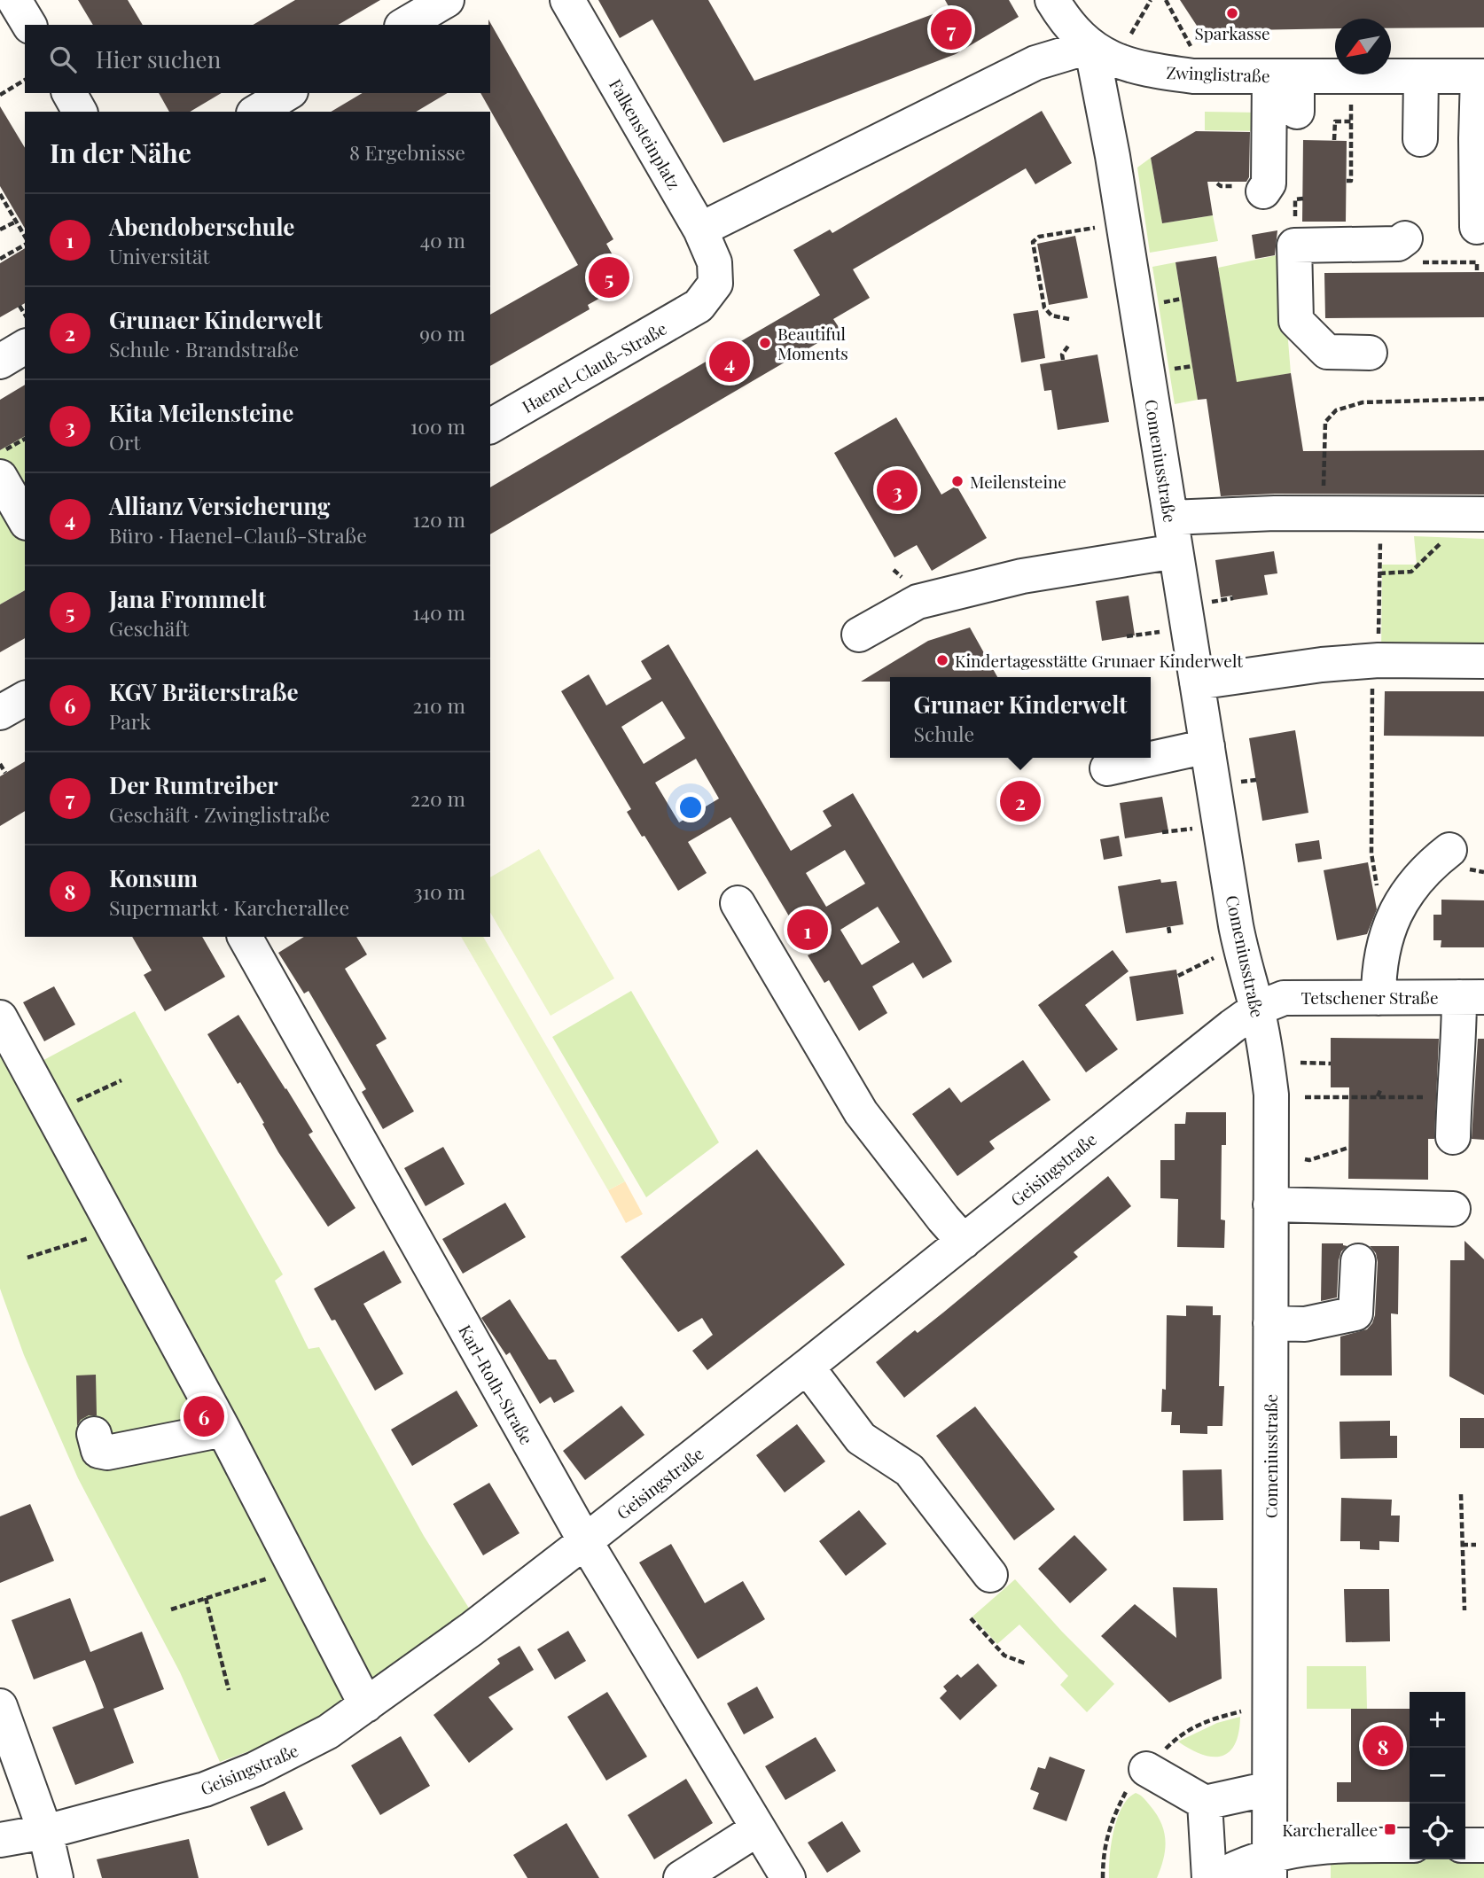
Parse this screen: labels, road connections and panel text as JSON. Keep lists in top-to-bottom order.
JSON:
{
  "streets": {
    "street": [
      "Zwinglistraße",
      "Falkensteinplatz",
      "Haenel-Clauß-Straße",
      "Comeniusstraße",
      "Tetschener Straße",
      "Geisingstraße",
      "Karl-Roth-Straße"
    ]
  },
  "crossings": [
    ["Zwinglistraße", "Comeniusstraße"],
    ["Falkensteinplatz", "Haenel-Clauß-Straße"],
    ["Comeniusstraße", "Tetschener Straße"],
    ["Comeniusstraße", "Geisingstraße"],
    ["Tetschener Straße", "Geisingstraße"],
    ["Geisingstraße", "Karl-Roth-Straße"]
  ],
  "places": {
    "other": [
      "Sparkasse",
      "Beautiful Moments",
      "Meilensteine",
      "Kindertagesstätte Grunaer Kinderwelt"
    ],
    "transit": ["Karcherallee"]
  },
  "north": "bottom left",
  "page": {
    "pins": [
      "7",
      "5",
      "4",
      "3",
      "2",
      "1",
      "6",
      "8"
    ],
    "search": "Hier suchen",
    "heading": ["In der Nähe", "8 Ergebnisse"],
    "list": [
      {
        "mark": "1",
        "name": "Abendoberschule",
        "note": "Universität",
        "value": "40 m"
      },
      {
        "mark": "2",
        "name": "Grunaer Kinderwelt",
        "note": "Schule · Brandstraße",
        "value": "90 m"
      },
      {
        "mark": "3",
        "name": "Kita Meilensteine",
        "note": "Ort",
        "value": "100 m"
      },
      {
        "mark": "4",
        "name": "Allianz Versicherung",
        "note": "Büro · Haenel-Clauß-Straße",
        "value": "120 m"
      },
      {
        "mark": "5",
        "name": "Jana Frommelt",
        "note": "Geschäft",
        "value": "140 m"
      },
      {
        "mark": "6",
        "name": "KGV Bräterstraße",
        "note": "Park",
        "value": "210 m"
      },
      {
        "mark": "7",
        "name": "Der Rumtreiber",
        "note": "Geschäft · Zwinglistraße",
        "value": "220 m"
      },
      {
        "mark": "8",
        "name": "Konsum",
        "note": "Supermarkt · Karcherallee",
        "value": "310 m"
      }
    ],
    "popup": ["Grunaer Kinderwelt", "Schule"],
    "map_buttons": ["+", "−"]
  }
}
